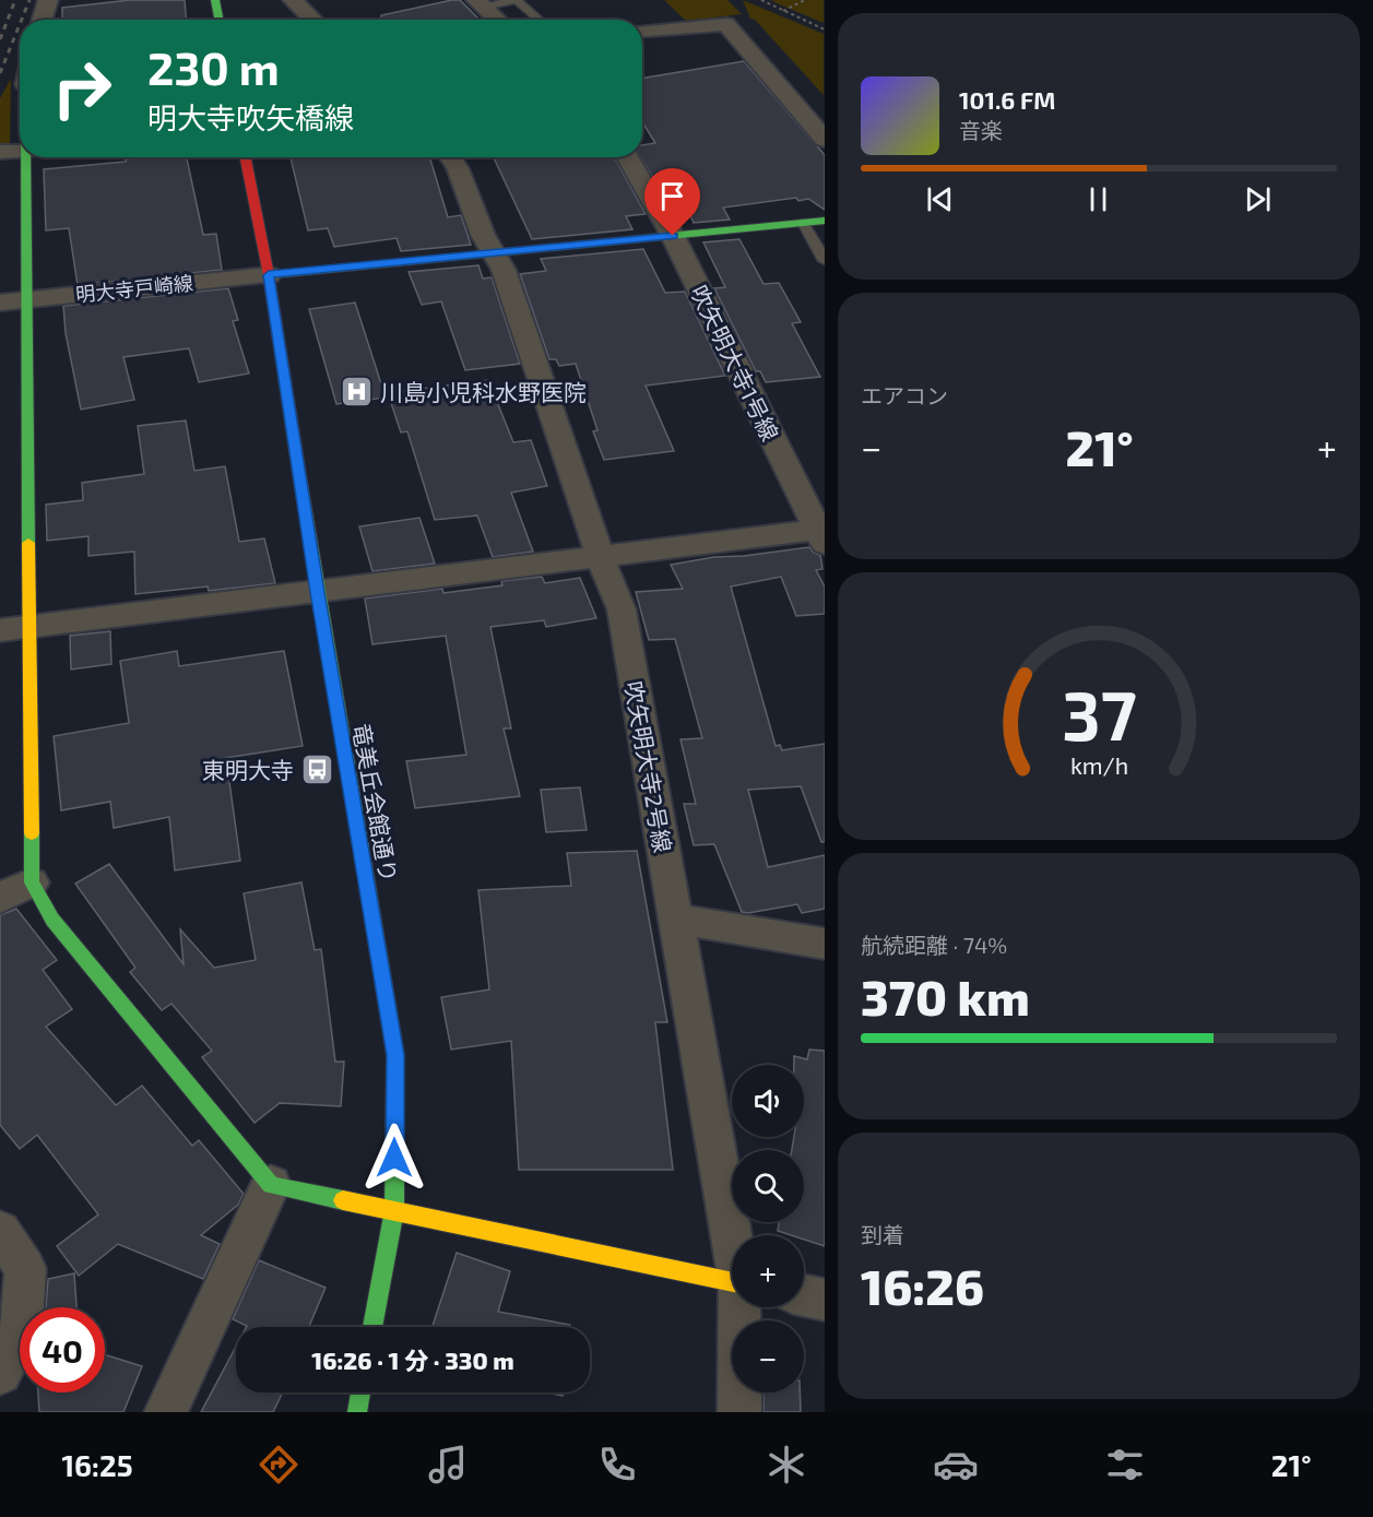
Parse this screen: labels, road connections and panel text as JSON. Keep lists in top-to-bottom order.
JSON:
{
  "streets": {
    "street": [
      "明大寺戸崎線",
      "吹矢明大寺1号線",
      "吹矢明大寺2号線",
      "竜美丘会館通り"
    ]
  },
  "crossings": [
    ["明大寺戸崎線", "竜美丘会館通り"]
  ],
  "places": {
    "hospital": ["川島小児科水野医院"],
    "bus stop": ["東明大寺"]
  },
  "page": {
    "turn": ["230 m", "明大寺吹矢橋線"],
    "song": ["101.6 FM", "音楽"],
    "tile": [
      "エアコン",
      ["航続距離 · 74%", "370 km"],
      ["到着", "16:26"]
    ],
    "heat": ["−", "21°", "+"],
    "map_buttons": ["+", "−"],
    "limit": "40",
    "trip": "16:26 · 1 分 · 330 m",
    "tabs": ["16:25", "21°"],
    "gauge": ["37", "km/h"]
  }
}
